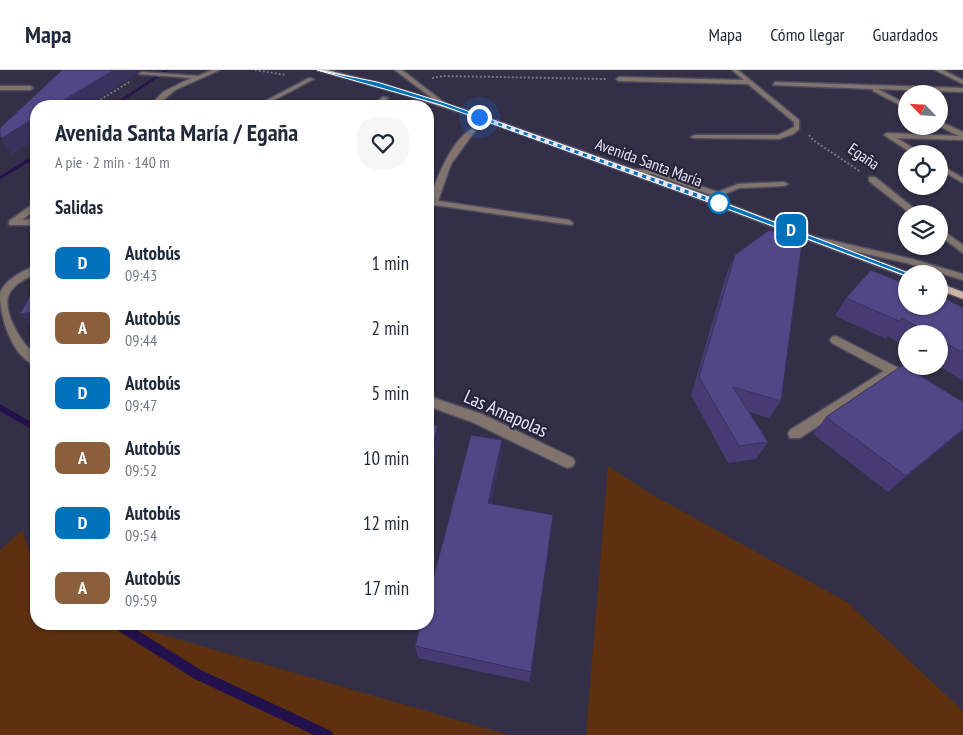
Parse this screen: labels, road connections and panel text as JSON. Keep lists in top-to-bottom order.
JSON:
{
  "streets": {
    "main road": ["Avenida Santa María"],
    "street": ["Egaña", "Las Amapolas"]
  },
  "lines": ["bus line D"],
  "north": "top left",
  "page": {
    "header": "Mapa",
    "nav": ["Mapa", "Cómo llegar", "Guardados"],
    "on_map": "D",
    "map_buttons": ["+", "−"],
    "heading": [
      ["Avenida Santa María / Egaña", "A pie · 2 min · 140 m"],
      "Salidas"
    ],
    "list": [
      {
        "mark": "D",
        "name": "Autobús",
        "note": "09:43",
        "value": "1 min"
      },
      {
        "mark": "A",
        "name": "Autobús",
        "note": "09:44",
        "value": "2 min"
      },
      {
        "mark": "D",
        "name": "Autobús",
        "note": "09:47",
        "value": "5 min"
      },
      {
        "mark": "A",
        "name": "Autobús",
        "note": "09:52",
        "value": "10 min"
      },
      {
        "mark": "D",
        "name": "Autobús",
        "note": "09:54",
        "value": "12 min"
      },
      {
        "mark": "A",
        "name": "Autobús",
        "note": "09:59",
        "value": "17 min"
      }
    ]
  }
}
